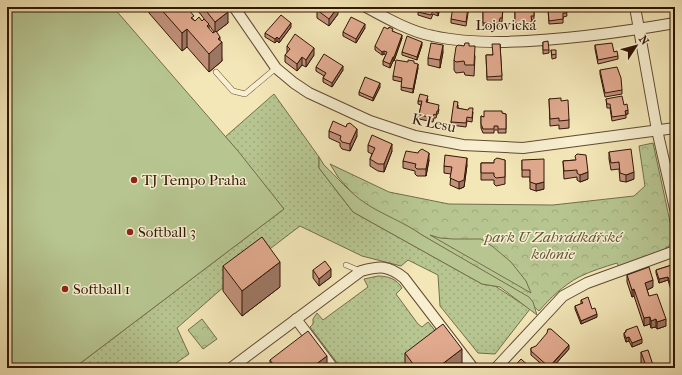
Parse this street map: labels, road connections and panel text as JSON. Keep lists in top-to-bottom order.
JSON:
{
  "streets": {
    "street": ["Lojovická", "K Lesu"]
  },
  "parks": ["park U Zahrádkářské kolonie"],
  "places": ["TJ Tempo Praha", "Softball 3", "Softball 1"],
  "north": "top right"
}
